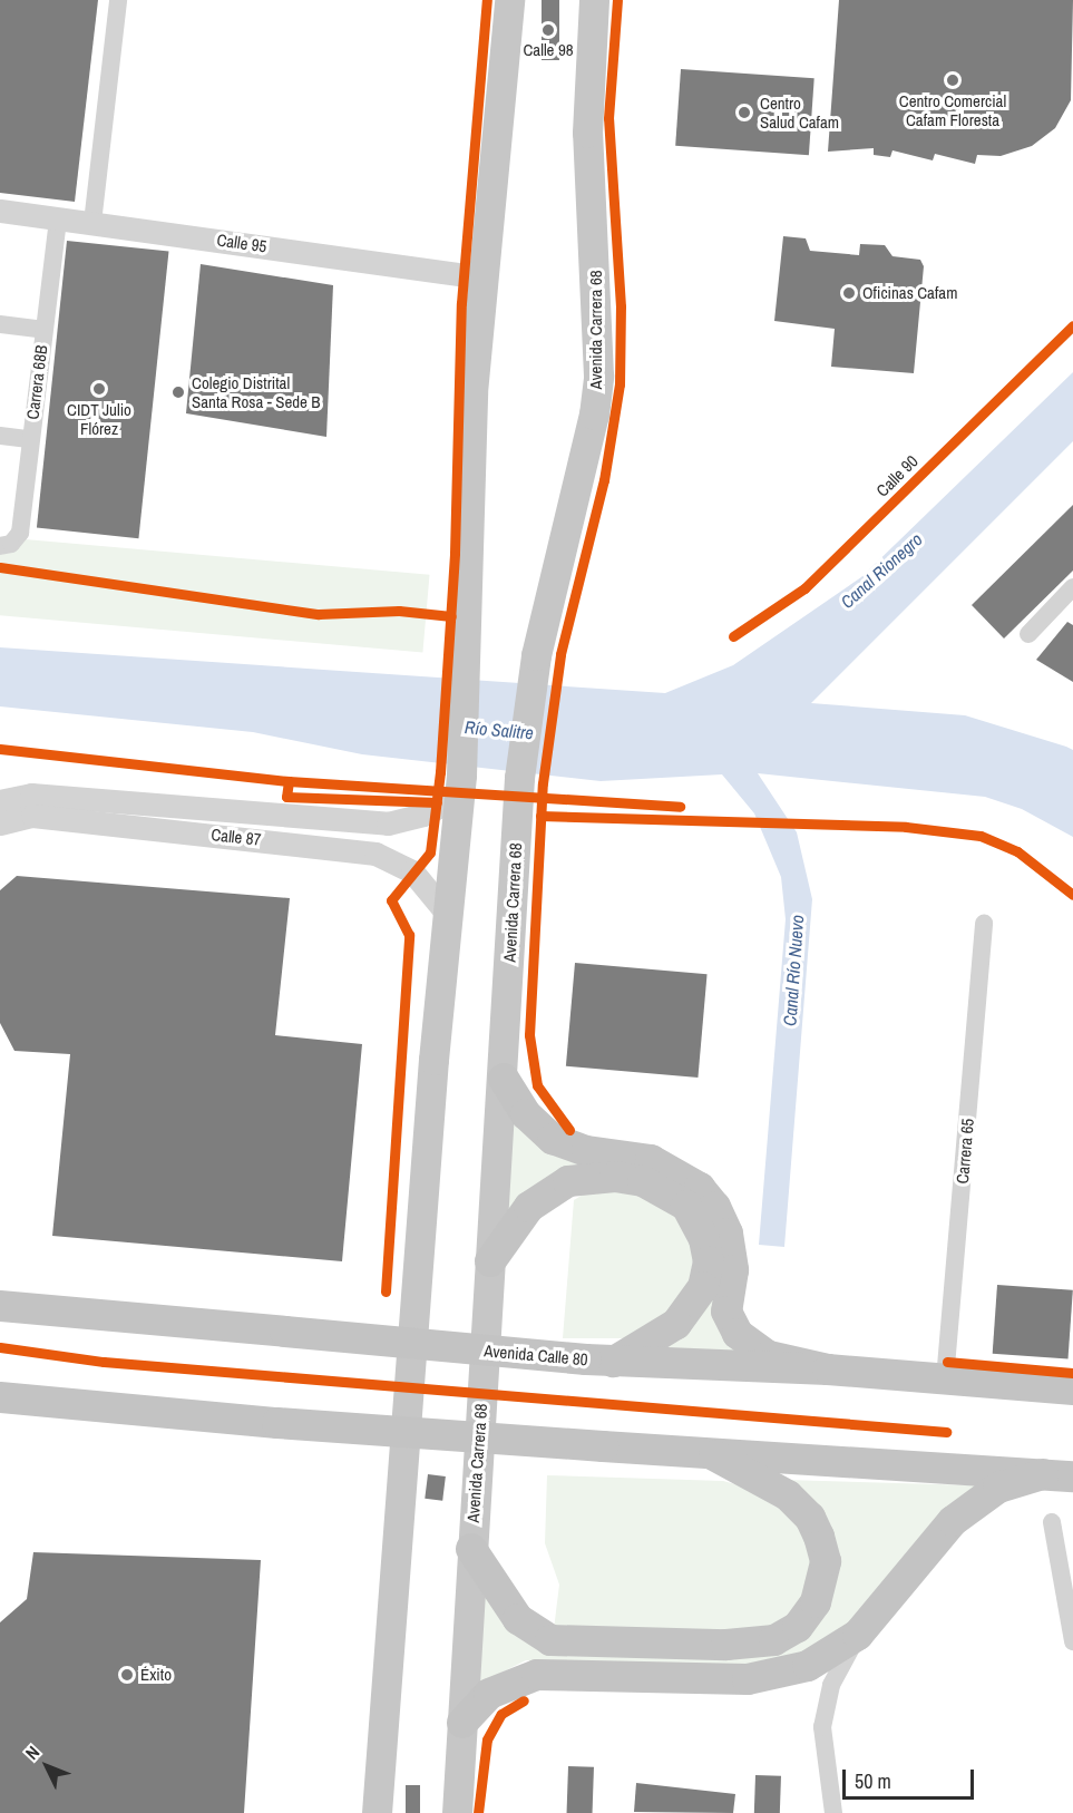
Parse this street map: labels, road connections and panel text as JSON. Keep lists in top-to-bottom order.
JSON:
{
  "streets": {
    "highway": ["Avenida Calle 80"],
    "main road": ["Avenida Carrera 68"],
    "street": [
      "Calle 95",
      "Carrera 68B",
      "Calle 87",
      "Carrera 65"
    ],
    "cycle path": ["Calle 90"]
  },
  "crossings": [
    ["Calle 95", "Carrera 68B"],
    ["Carrera 65", "Avenida Calle 80"]
  ],
  "water": ["Canal Rionegro", "Río Salitre", "Canal Río Nuevo"],
  "places": [
    "Calle 98",
    "Centro Comercial Cafam Floresta",
    "Centro Salud Cafam",
    "Oficinas Cafam",
    "CIDT Julio Flórez",
    "Colegio Distrital Santa Rosa - Sede B",
    "Éxito"
  ],
  "scale_bar": "50 m",
  "north": "top left"
}
